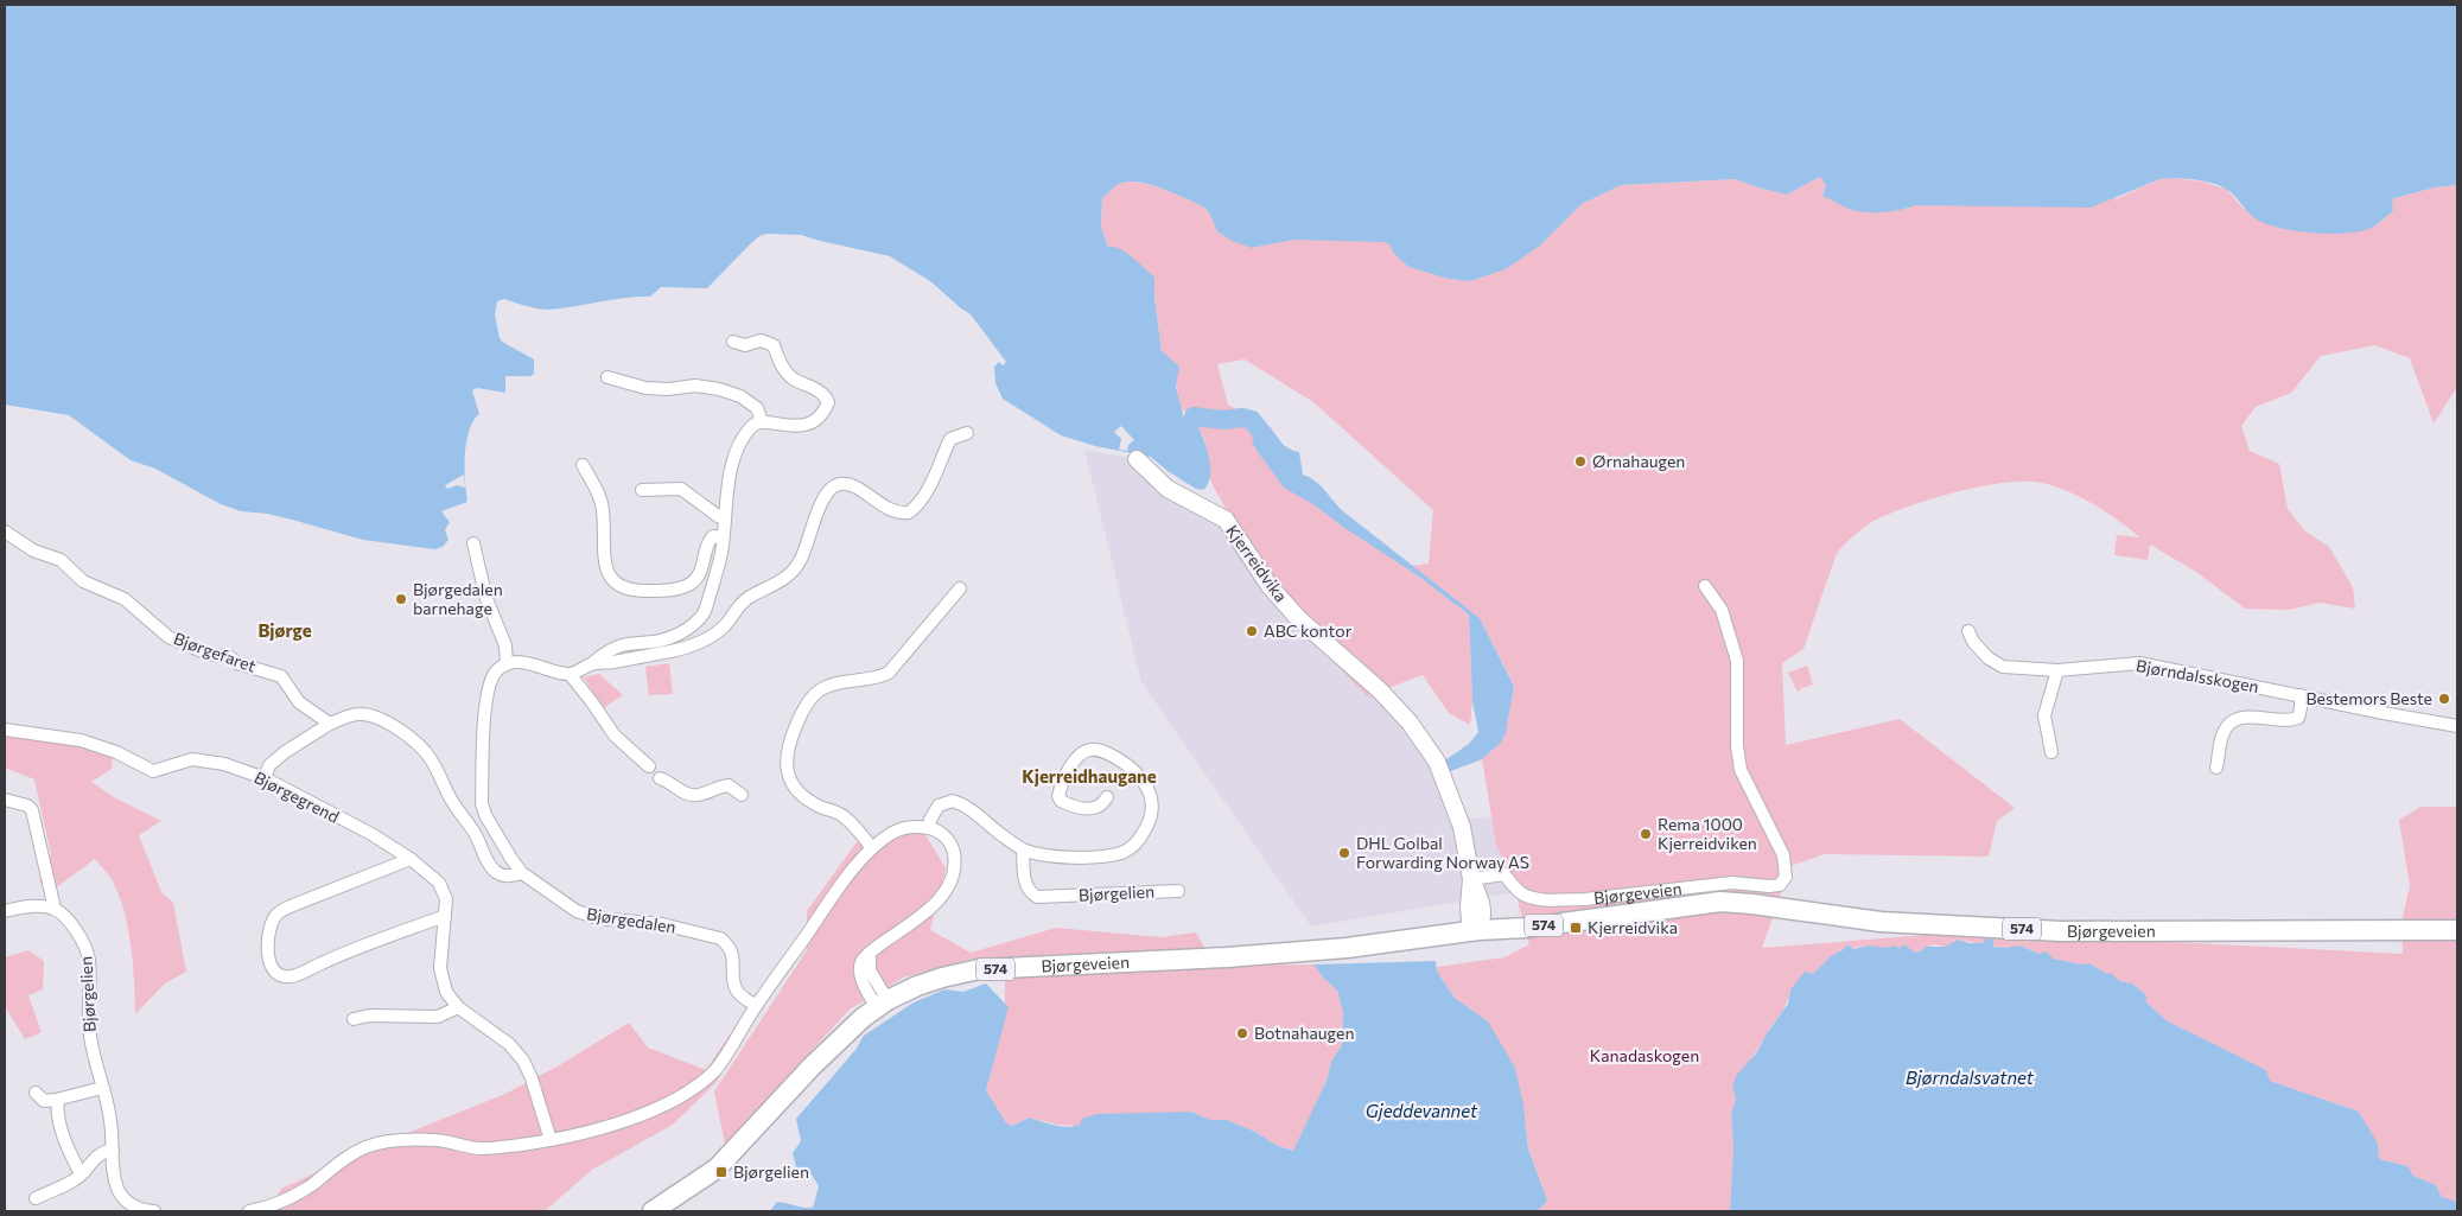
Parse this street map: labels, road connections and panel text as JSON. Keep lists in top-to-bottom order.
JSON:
{
  "streets": {
    "main road": ["Bjørgeveien", "574"],
    "street": [
      "Kjerreidvika",
      "Bjørgefaret",
      "Bjørndalsskogen",
      "Bjørgegrend",
      "Bjørgelien",
      "Bjørgedalen"
    ]
  },
  "crossings": [
    ["Kjerreidvika", "Bjørgeveien"]
  ],
  "districts": ["Bjørge", "Kjerreidhaugane"],
  "water": ["Bjørndalsvatnet", "Gjeddevannet"],
  "parks": ["Kanadaskogen"],
  "places": {
    "other": [
      "Ørnahaugen",
      "Bjørgedalen barnehage",
      "ABC kontor",
      "Bestemors Beste",
      "Rema 1000 Kjerreidviken",
      "DHL Golbal Forwarding Norway AS",
      "Botnahaugen"
    ],
    "transit": ["Kjerreidvika", "Bjørgelien"]
  }
}
